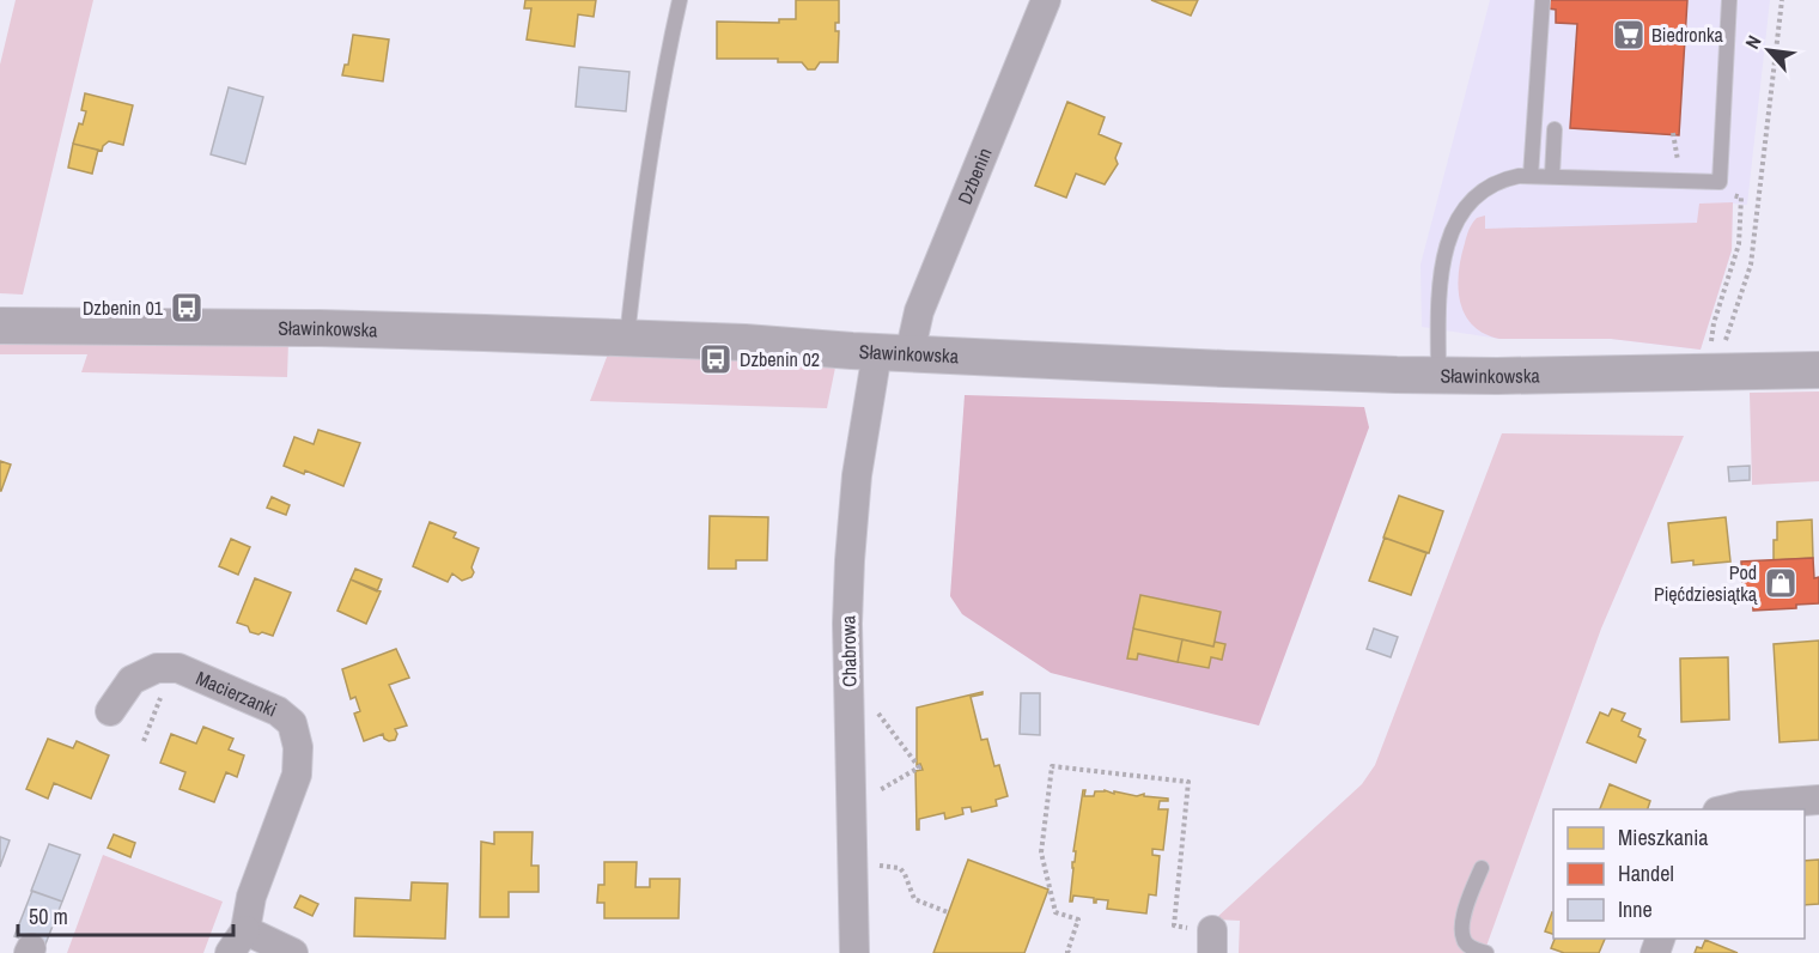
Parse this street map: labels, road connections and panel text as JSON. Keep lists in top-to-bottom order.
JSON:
{
  "streets": {
    "street": [
      "Dzbenin",
      "Sławinkowska",
      "Chabrowa",
      "Macierzanki"
    ]
  },
  "crossings": [
    ["Dzbenin", "Sławinkowska"],
    ["Dzbenin", "Chabrowa"],
    ["Sławinkowska", "Chabrowa"]
  ],
  "places": {
    "supermarket": ["Biedronka"],
    "bus stop": ["Dzbenin 01", "Dzbenin 02"],
    "shop": ["Pod Pięćdziesiątką"]
  },
  "legend": ["Mieszkania", "Handel", "Inne"],
  "scale_bar": "50 m",
  "north": "top left"
}
